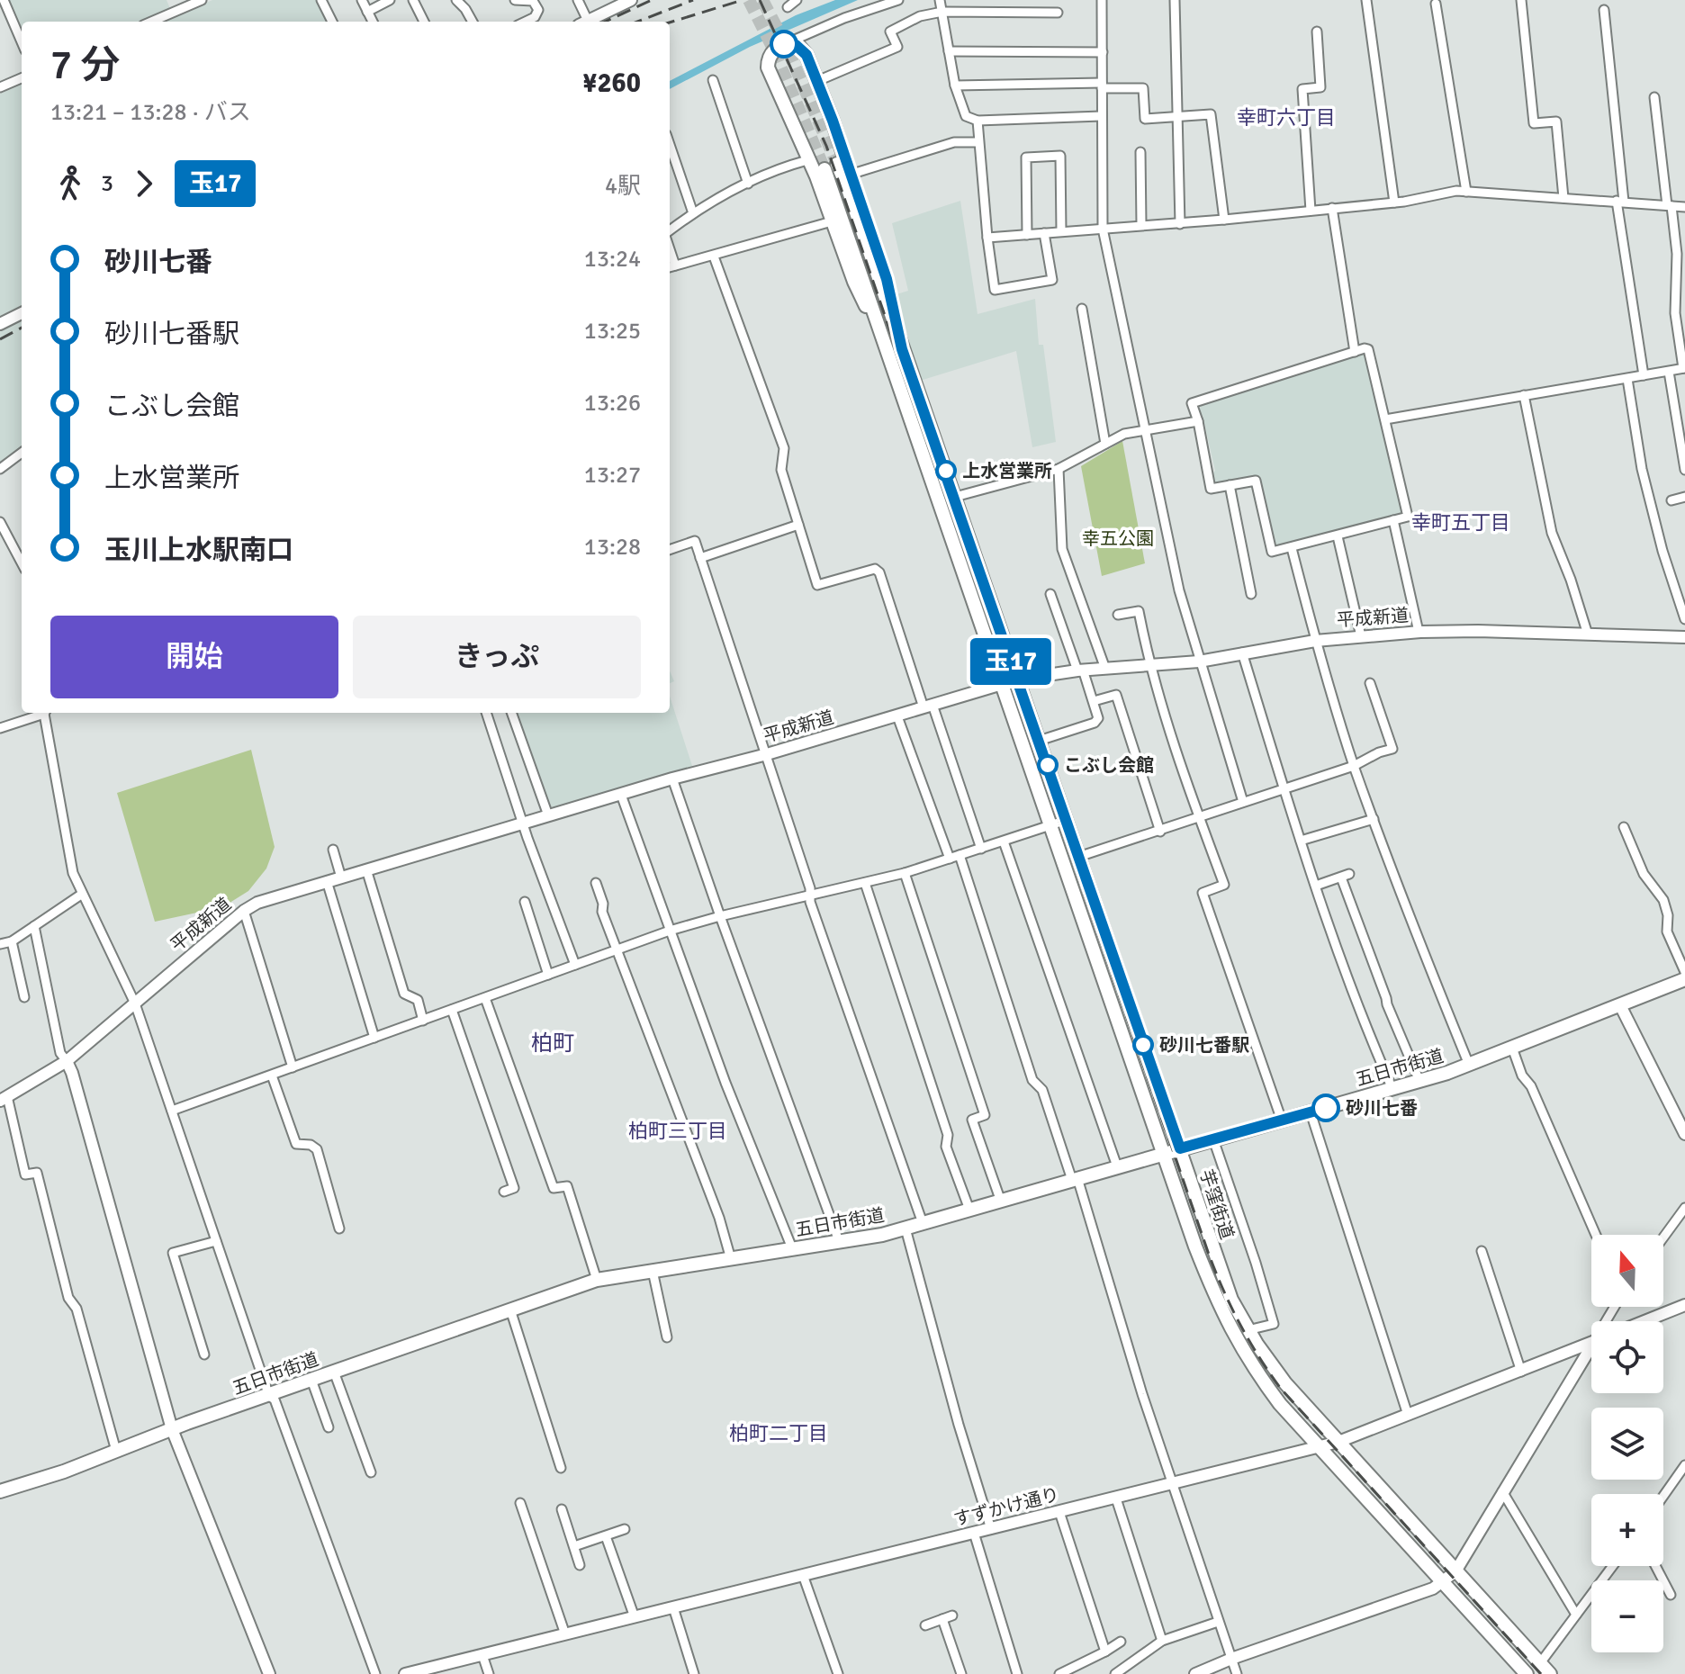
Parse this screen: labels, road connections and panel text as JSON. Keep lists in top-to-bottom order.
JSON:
{
  "streets": {
    "main road": ["五日市街道", "芋窪街道"],
    "street": ["平成新道", "すずかけ通り"]
  },
  "crossings": [
    ["平成新道", "芋窪街道"],
    ["五日市街道", "芋窪街道"],
    ["芋窪街道", "すずかけ通り"]
  ],
  "districts": [
    "幸町六丁目",
    "幸町五丁目",
    "柏町",
    "柏町三丁目",
    "柏町二丁目"
  ],
  "parks": ["幸五公園"],
  "places": [
    "上水営業所",
    "こぶし会館",
    "砂川七番駅",
    "砂川七番"
  ],
  "lines": ["bus line 玉17"],
  "north": "top",
  "page": {
    "on_map": "玉17",
    "heading": ["7 分", "13:21 – 13:28 · バス", "¥260"],
    "legs": ["3", "玉17", "4駅"],
    "list": [
      {
        "name": "砂川七番",
        "value": "13:24"
      },
      {
        "name": "砂川七番駅",
        "value": "13:25"
      },
      {
        "name": "こぶし会館",
        "value": "13:26"
      },
      {
        "name": "上水営業所",
        "value": "13:27"
      },
      {
        "name": "玉川上水駅南口",
        "value": "13:28"
      }
    ],
    "buttons": ["開始", "きっぷ"],
    "map_buttons": ["+", "−"]
  }
}
